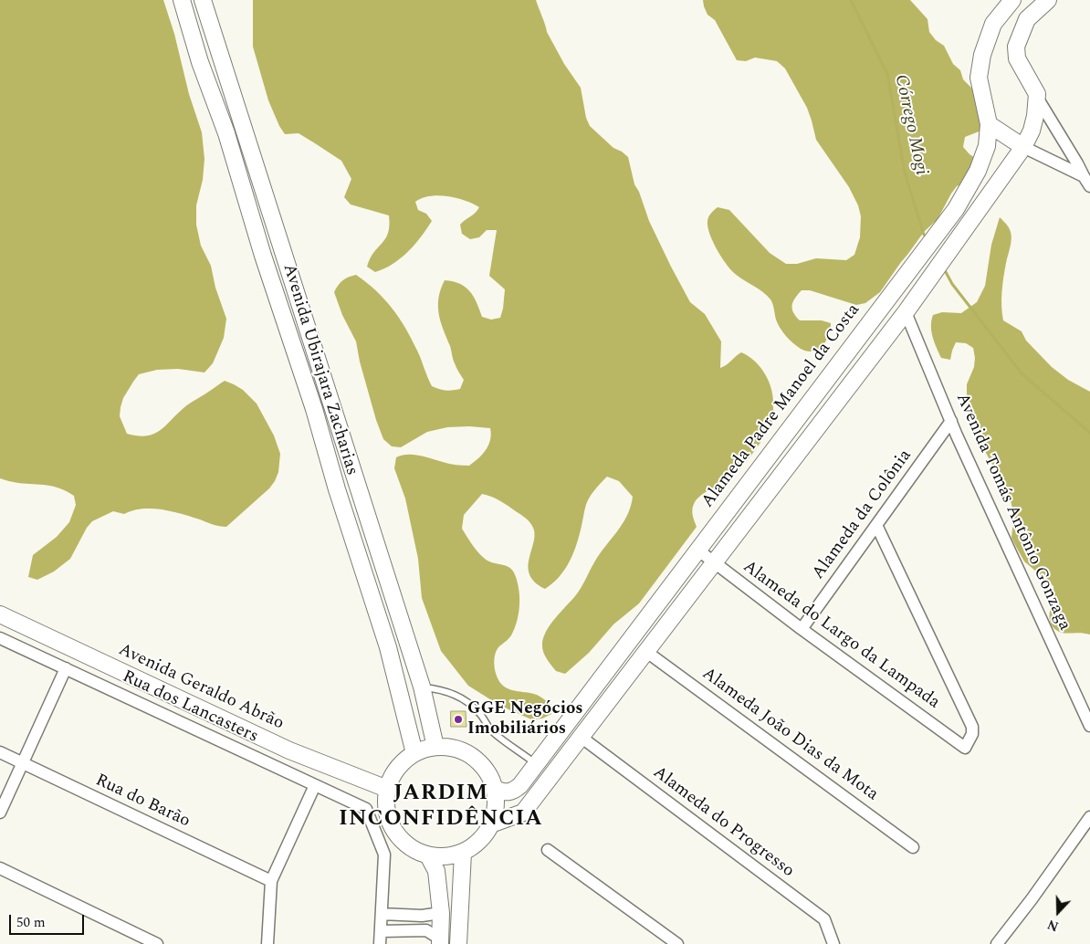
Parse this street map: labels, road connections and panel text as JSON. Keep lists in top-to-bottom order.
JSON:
{
  "streets": {
    "main road": ["Avenida Ubirajara Zacharias", "Alameda Padre Manoel da Costa", "Avenida Geraldo Abrão"],
    "street": [
      "Avenida Tomás Antônio Gonzaga",
      "Alameda da Colônia",
      "Alameda do Largo da Lampada",
      "Rua dos Lancasters",
      "Alameda João Dias da Mota",
      "Rua do Barão",
      "Alameda do Progresso"
    ]
  },
  "crossings": [
    ["Avenida Ubirajara Zacharias", "Alameda Padre Manoel da Costa"],
    ["Avenida Ubirajara Zacharias", "Avenida Geraldo Abrão"],
    ["Alameda Padre Manoel da Costa", "Alameda do Largo da Lampada"],
    ["Alameda Padre Manoel da Costa", "Avenida Geraldo Abrão"],
    ["Avenida Tomás Antônio Gonzaga", "Alameda da Colônia"],
    ["Alameda da Colônia", "Alameda do Largo da Lampada"]
  ],
  "districts": ["JARDIM INCONFIDÊNCIA"],
  "water": ["Córrego Mogi"],
  "places": ["GGE Negócios Imobiliários"],
  "scale_bar": "50 m",
  "north": "bottom"
}
